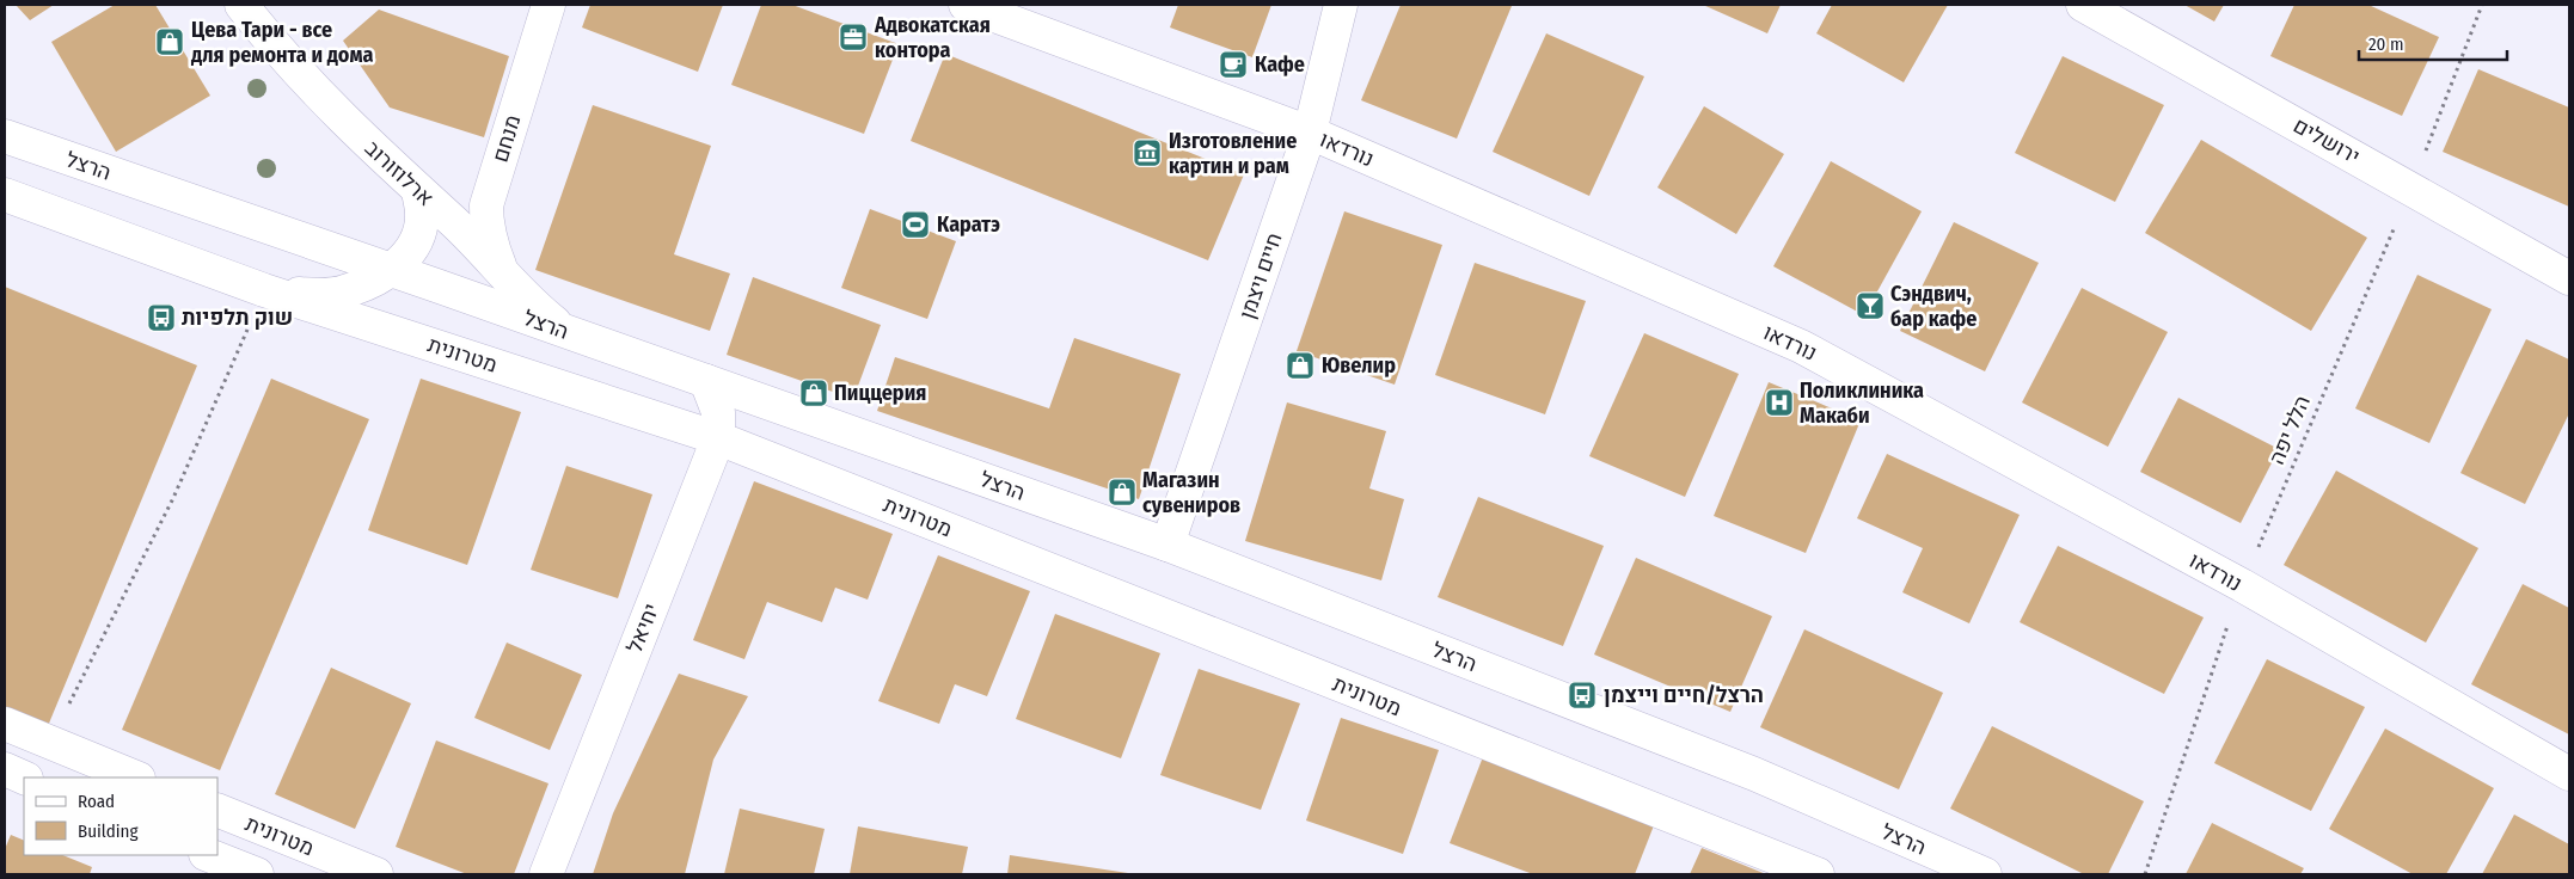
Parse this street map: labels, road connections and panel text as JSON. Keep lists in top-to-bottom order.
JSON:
{
  "streets": {
    "street": [
      "מנחם",
      "ירושלים",
      "נורדאו",
      "הרצל",
      "ארלוזורוב",
      "חיים ויצמן",
      "מטרונית",
      "יחיאל"
    ],
    "path": ["הלל יפה"]
  },
  "crossings": [
    ["מנחם", "ארלוזורוב"],
    ["ירושלים", "הלל יפה"],
    ["נורדאו", "חיים ויצמן"],
    ["נורדאו", "הלל יפה"],
    ["הרצל", "ארלוזורוב"],
    ["הרצל", "חיים ויצמן"],
    ["הרצל", "יחיאל"],
    ["מטרונית", "יחיאל"]
  ],
  "places": {
    "office": ["Адвокатская контора"],
    "shop": [
      "Цева Тари - все для ремонта и дома",
      "Ювелир",
      "Пиццерия",
      "Магазин сувениров"
    ],
    "cafe": ["Кафе"],
    "museum": ["Изготовление картин и рам"],
    "sports": ["Каратэ"],
    "bar": ["Сэндвич, бар кафе"],
    "bus stop": ["שוק תלפיות", "הרצל/חיים וייצמן"],
    "hospital": ["Поликлиника Макаби"]
  },
  "legend": ["Road", "Building"],
  "scale_bar": "20 m"
}
